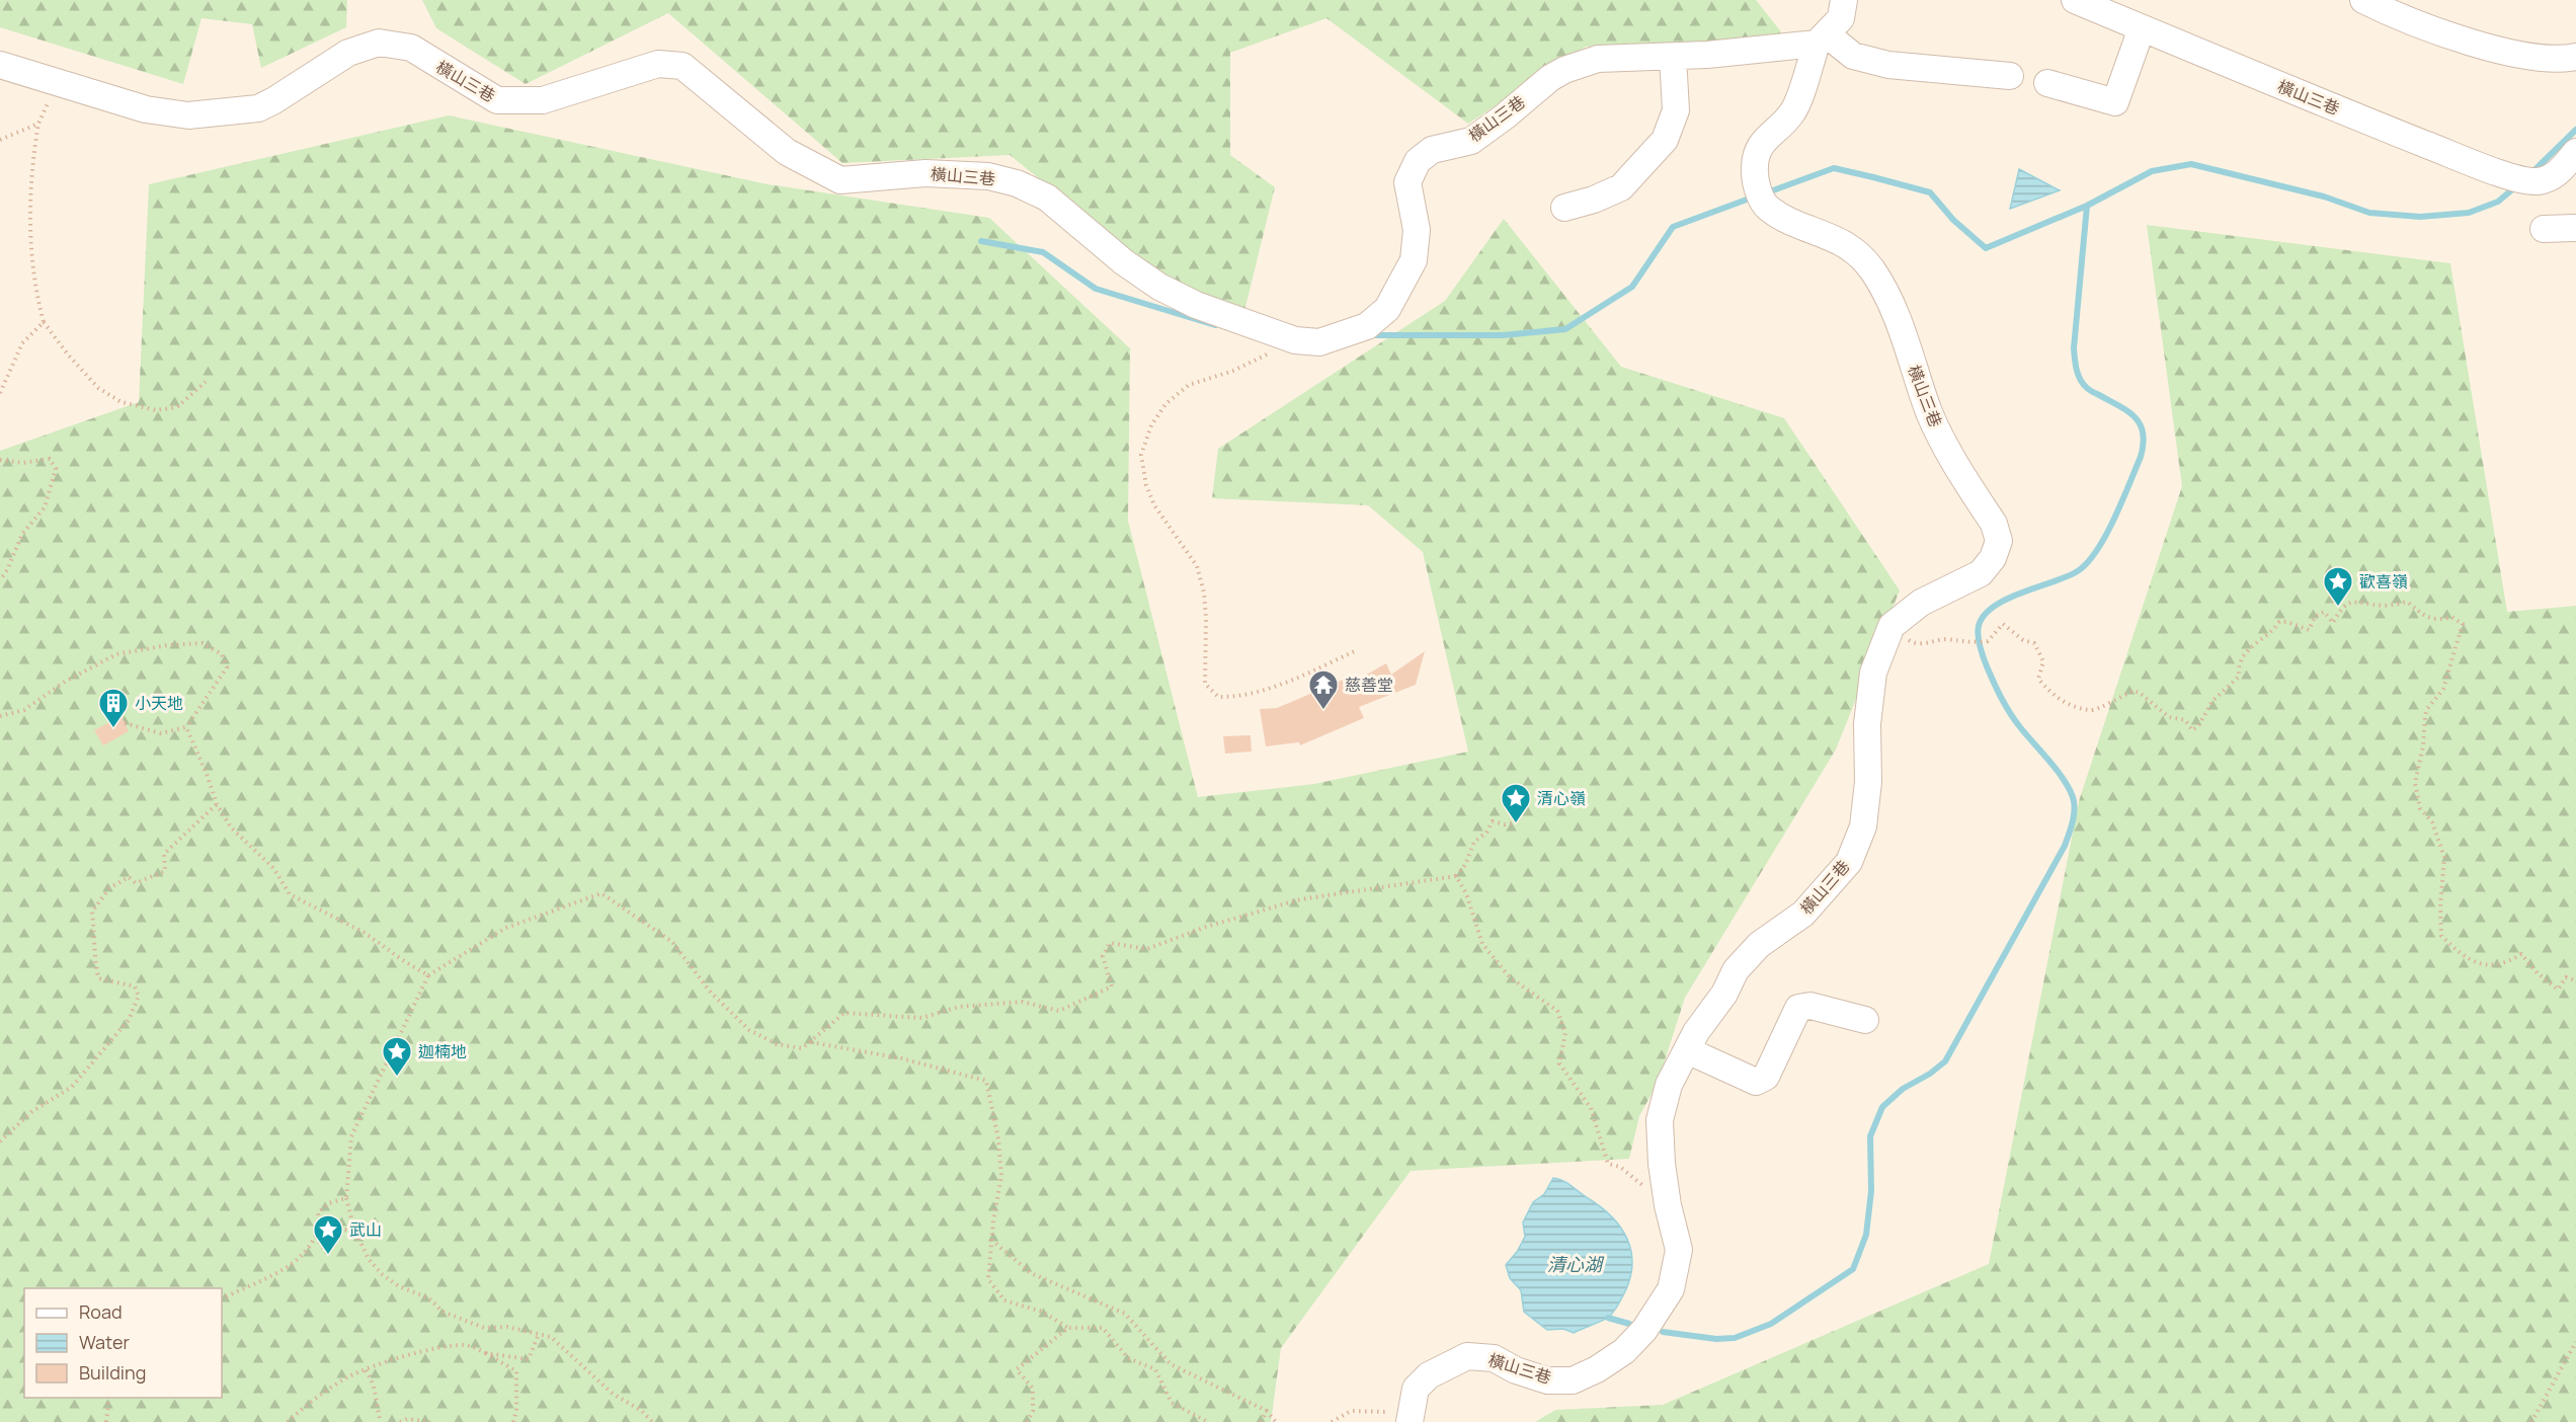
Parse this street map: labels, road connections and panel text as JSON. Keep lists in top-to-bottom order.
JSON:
{
  "streets": {
    "lane": ["橫山三巷"]
  },
  "water": ["清心湖"],
  "places": {
    "place": [
      "歡喜嶺",
      "清心嶺",
      "迦楠地",
      "武山"
    ],
    "temple": ["慈善堂"],
    "building": ["小天地"]
  },
  "legend": ["Road", "Water", "Building"]
}
